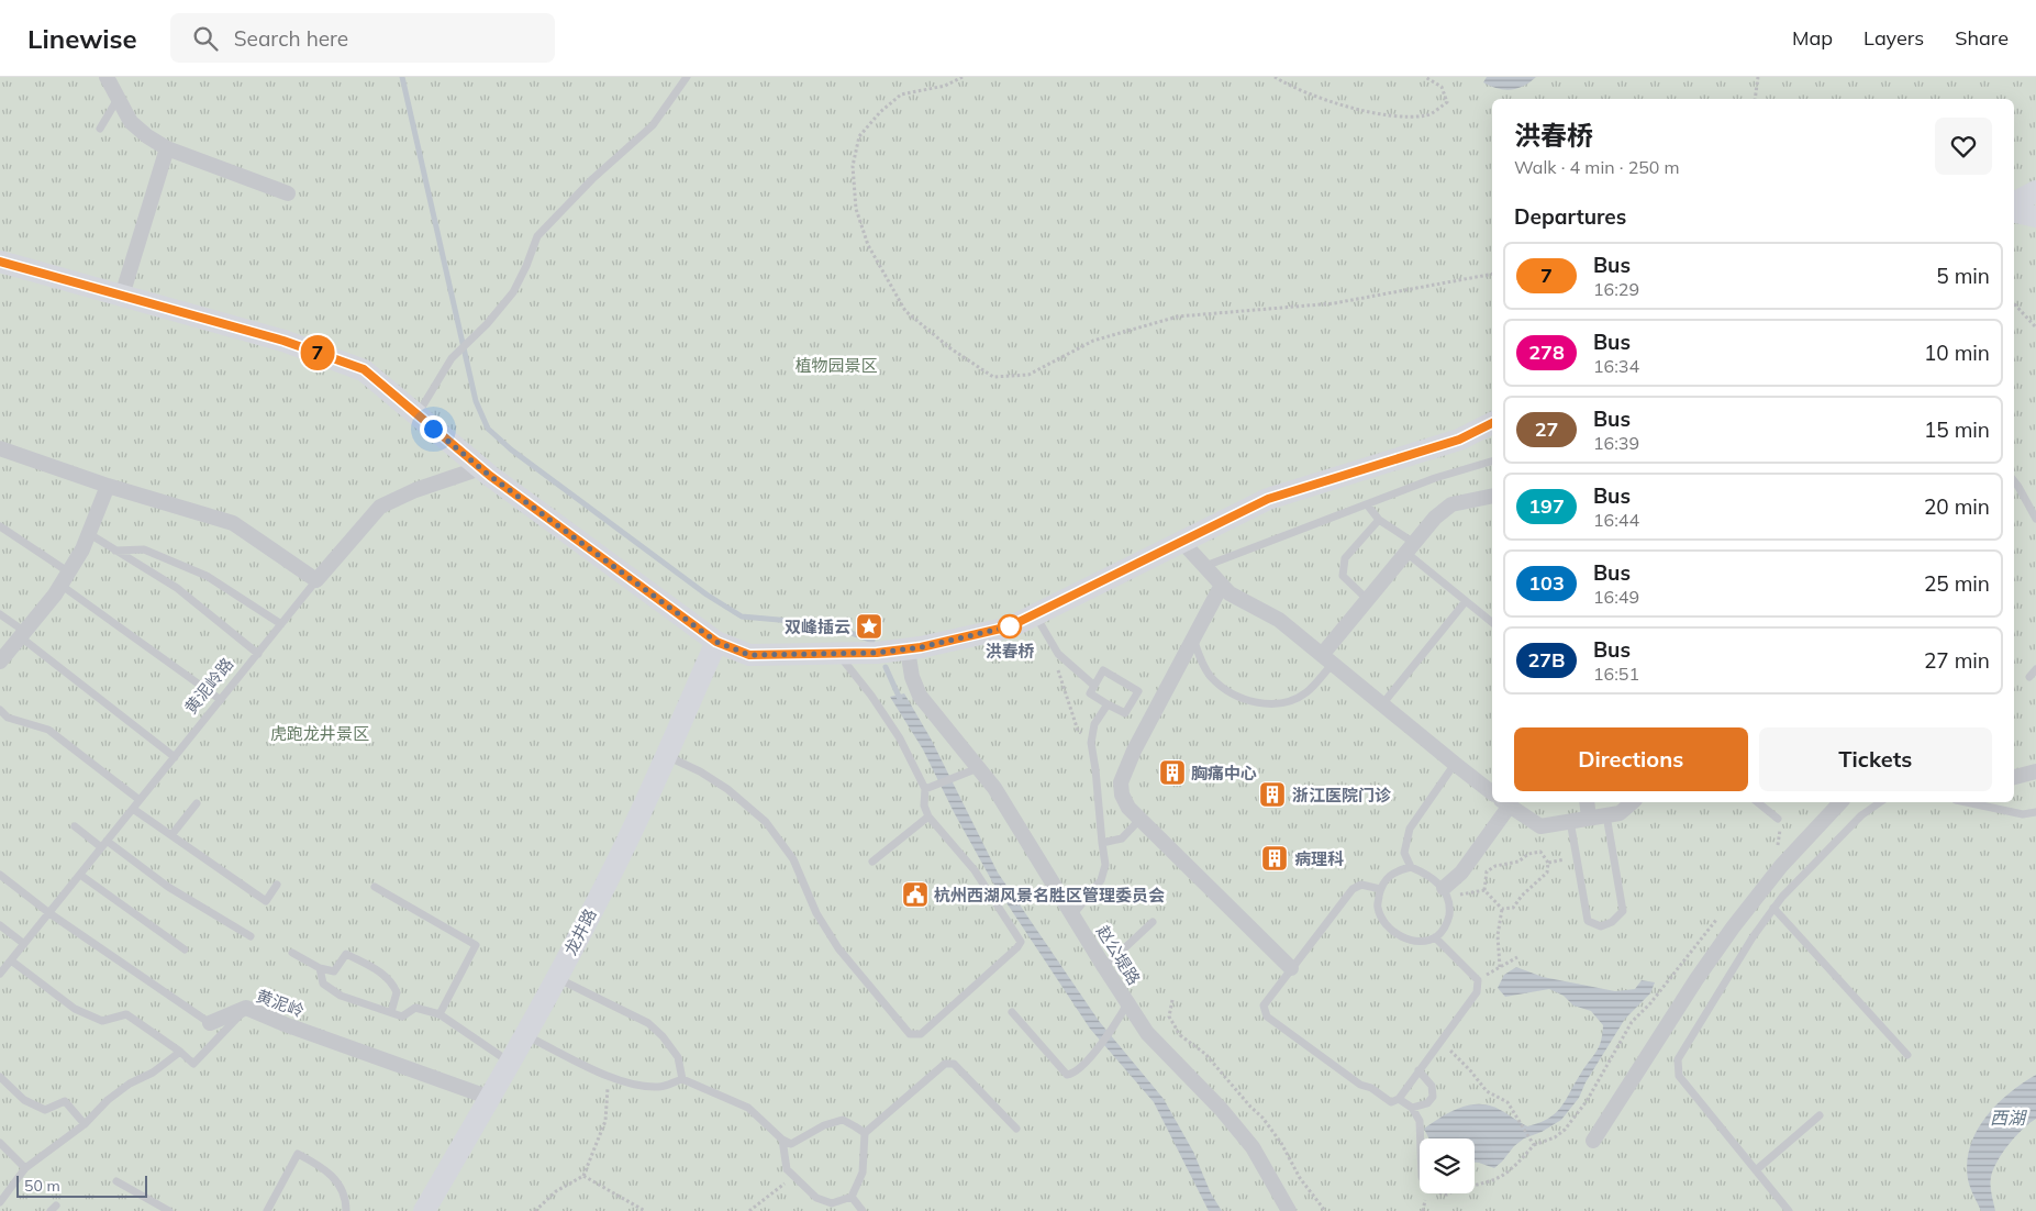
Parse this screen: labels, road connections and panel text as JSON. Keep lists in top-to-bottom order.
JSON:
{
  "streets": {
    "main road": ["龙井路"],
    "street": ["黄泥岭路", "赵公堤路", "黄泥岭"]
  },
  "crossings": [
    ["黄泥岭路", "黄泥岭"],
    ["龙井路", "黄泥岭"]
  ],
  "water": ["西湖"],
  "parks": ["植物园景区", "虎跑龙井景区"],
  "places": {
    "place": ["双峰插云"],
    "other": ["洪春桥"],
    "building": ["胸痛中心", "浙江医院门诊", "病理科"],
    "public building": ["杭州西湖风景名胜区管理委员会"]
  },
  "lines": ["bus line 7"],
  "scale_bar": "50 m",
  "page": {
    "header": "Linewise",
    "search": "Search here",
    "nav": ["Map", "Layers", "Share"],
    "on_map": "7",
    "heading": [
      ["洪春桥", "Walk · 4 min · 250 m"],
      "Departures"
    ],
    "list": [
      {
        "mark": "7",
        "name": "Bus",
        "note": "16:29",
        "value": "5 min"
      },
      {
        "mark": "278",
        "name": "Bus",
        "note": "16:34",
        "value": "10 min"
      },
      {
        "mark": "27",
        "name": "Bus",
        "note": "16:39",
        "value": "15 min"
      },
      {
        "mark": "197",
        "name": "Bus",
        "note": "16:44",
        "value": "20 min"
      },
      {
        "mark": "103",
        "name": "Bus",
        "note": "16:49",
        "value": "25 min"
      },
      {
        "mark": "27B",
        "name": "Bus",
        "note": "16:51",
        "value": "27 min"
      }
    ],
    "buttons": ["Directions", "Tickets"],
    "scale": "50 m"
  }
}
